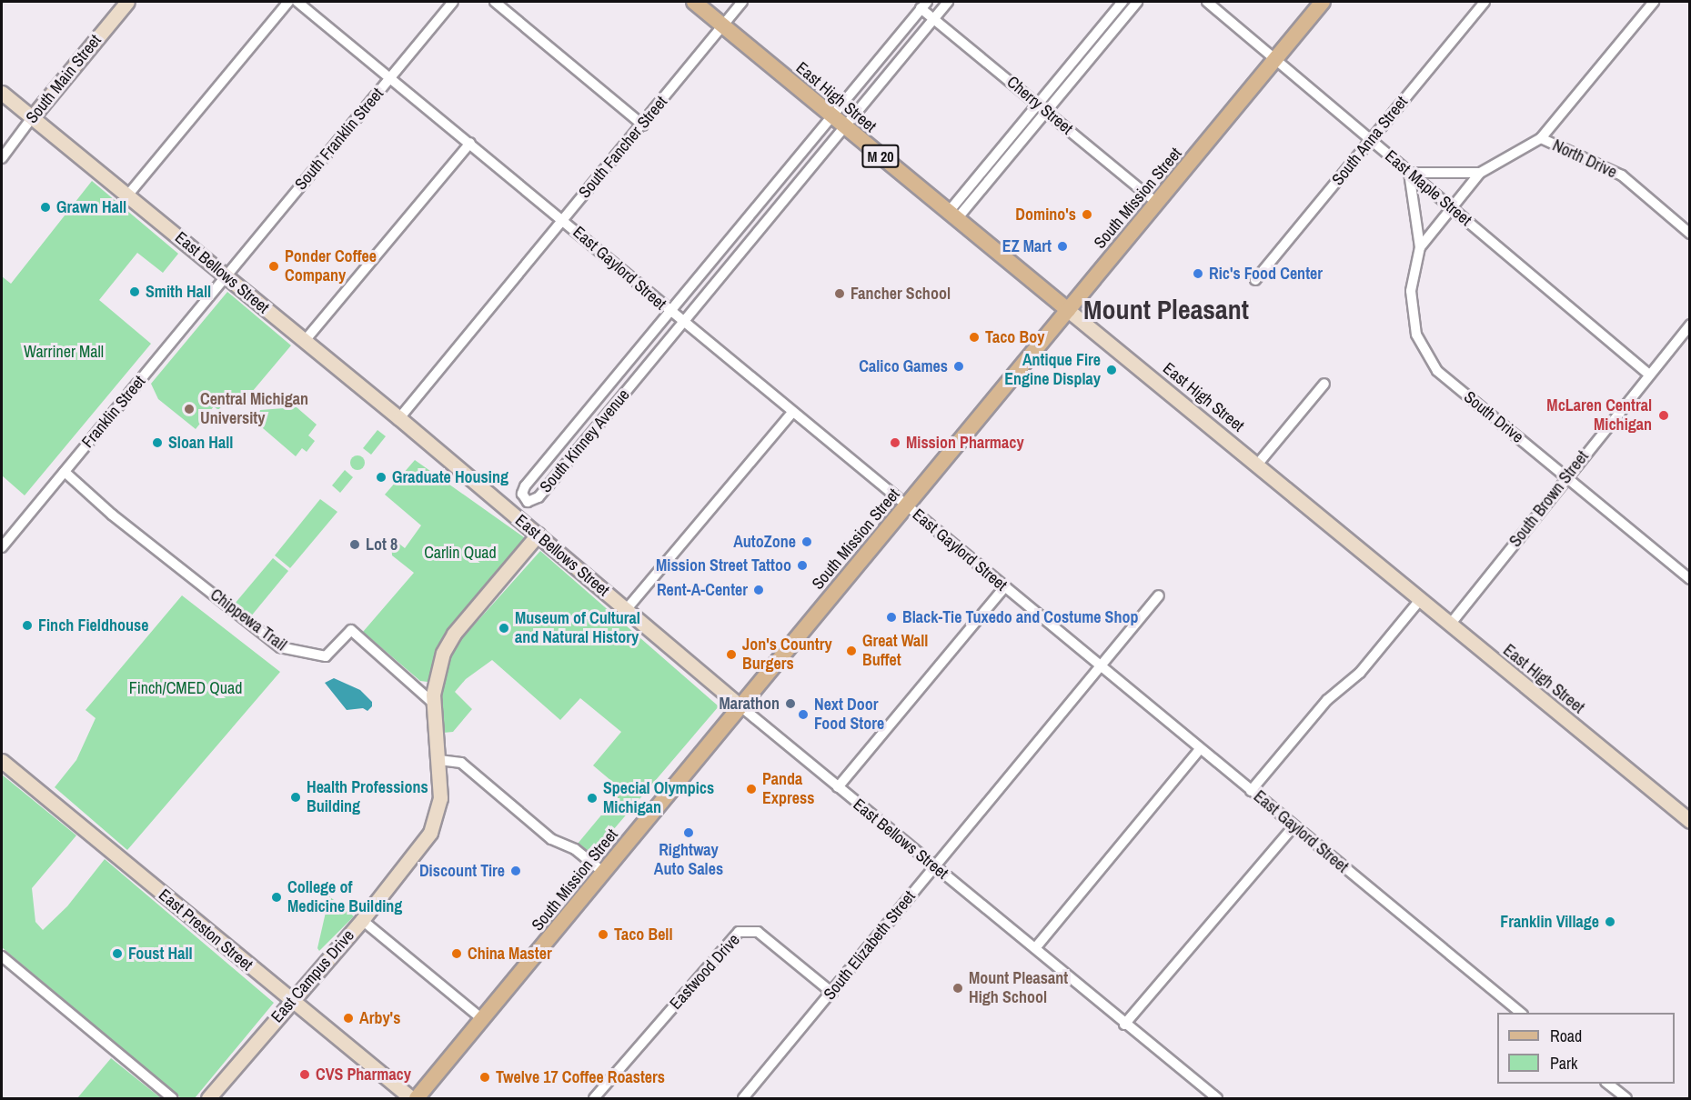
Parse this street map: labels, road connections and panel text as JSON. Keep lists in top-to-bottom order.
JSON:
{
  "streets": {
    "main road": ["East High Street", "M 20", "South Mission Street"],
    "street": [
      "South Main Street",
      "Cherry Street",
      "South Franklin Street",
      "South Anna Street",
      "South Fancher Street",
      "North Drive",
      "East Maple Street",
      "East Gaylord Street",
      "East Bellows Street",
      "Franklin Street",
      "South Drive",
      "South Kinney Avenue",
      "South Brown Street",
      "Chippewa Trail",
      "East Preston Street",
      "South Elizabeth Street",
      "Eastwood Drive",
      "East Campus Drive"
    ]
  },
  "crossings": [
    ["South Main Street", "East Bellows Street"],
    ["East High Street", "South Fancher Street"],
    ["East High Street", "South Mission Street"],
    ["East High Street", "South Kinney Avenue"],
    ["East High Street", "South Brown Street"],
    ["Cherry Street", "South Mission Street"],
    ["Cherry Street", "South Kinney Avenue"],
    ["South Franklin Street", "East Gaylord Street"],
    ["South Franklin Street", "East Bellows Street"],
    ["South Franklin Street", "Franklin Street"],
    ["South Anna Street", "East Maple Street"],
    ["South Fancher Street", "East Gaylord Street"],
    ["South Fancher Street", "East Bellows Street"],
    ["North Drive", "East Maple Street"],
    ["North Drive", "South Drive"],
    ["East Maple Street", "South Mission Street"],
    ["East Maple Street", "South Drive"],
    ["East Maple Street", "South Brown Street"],
    ["South Mission Street", "East Gaylord Street"],
    ["South Mission Street", "East Bellows Street"],
    ["East Gaylord Street", "South Kinney Avenue"],
    ["East Gaylord Street", "South Elizabeth Street"],
    ["East Bellows Street", "Franklin Street"],
    ["East Bellows Street", "South Elizabeth Street"],
    ["East Bellows Street", "East Campus Drive"],
    ["Franklin Street", "Chippewa Trail"],
    ["South Drive", "South Brown Street"],
    ["Chippewa Trail", "East Campus Drive"],
    ["East Preston Street", "East Campus Drive"],
    ["South Elizabeth Street", "Eastwood Drive"]
  ],
  "districts": ["Mount Pleasant"],
  "parks": ["Warriner Mall", "Carlin Quad", "Finch/CMED Quad"],
  "places": [
    "Grawn Hall",
    "Domino's",
    "EZ Mart",
    "Ponder Coffee Company",
    "Ric's Food Center",
    "Smith Hall",
    "Fancher School",
    "Taco Boy",
    "Calico Games",
    "Antique Fire Engine Display",
    "Central Michigan University",
    "McLaren Central Michigan",
    "Sloan Hall",
    "Mission Pharmacy",
    "Graduate Housing",
    "AutoZone",
    "Lot 8",
    "Mission Street Tattoo",
    "Rent-A-Center",
    "Black-Tie Tuxedo and Costume Shop",
    "Finch Fieldhouse",
    "Museum of Cultural and Natural History",
    "Great Wall Buffet",
    "Jon's Country Burgers",
    "Marathon",
    "Next Door Food Store",
    "Panda Express",
    "Health Professions Building",
    "Special Olympics Michigan",
    "Rightway Auto Sales",
    "Discount Tire",
    "College of Medicine Building",
    "Franklin Village",
    "Taco Bell",
    "Foust Hall",
    "China Master",
    "Mount Pleasant High School",
    "Arby's",
    "CVS Pharmacy",
    "Twelve 17 Coffee Roasters"
  ],
  "legend": ["Road", "Park"]
}
